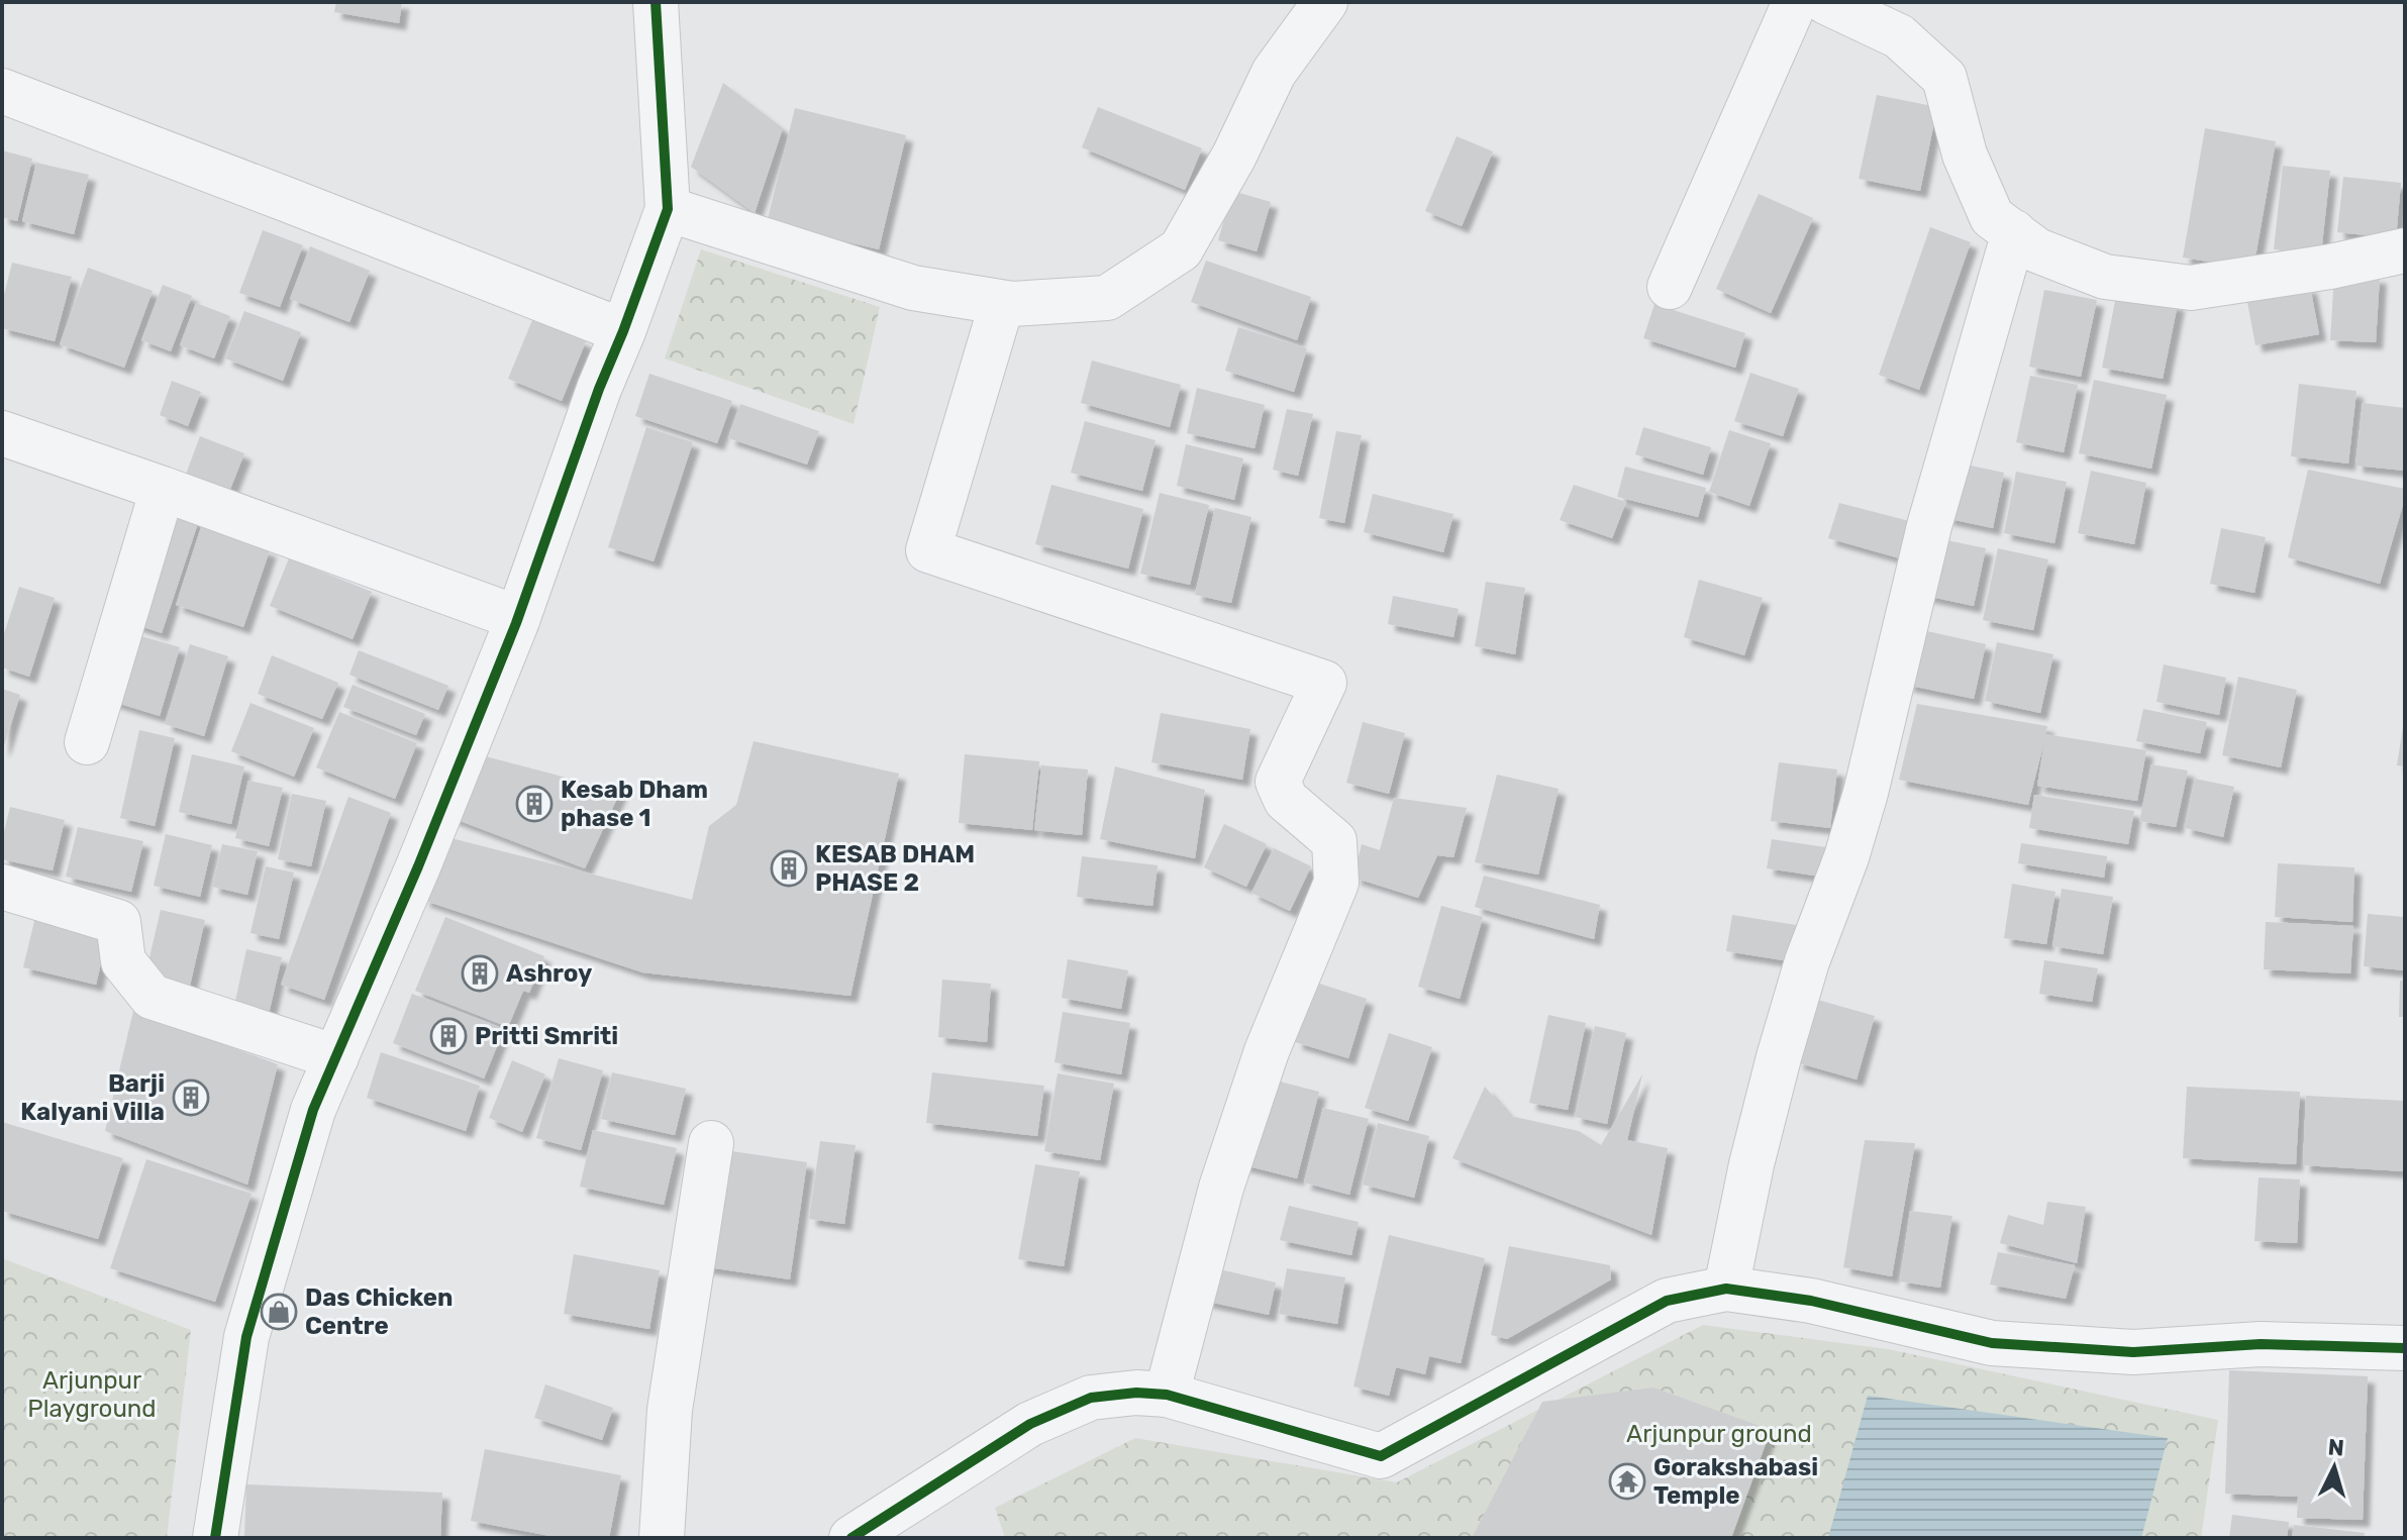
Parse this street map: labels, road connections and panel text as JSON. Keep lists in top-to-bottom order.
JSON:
{
  "parks": ["Arjunpur Playground", "Arjunpur ground"],
  "places": {
    "building": [
      "Kesab Dham phase 1",
      "KESAB DHAM PHASE 2",
      "Ashroy",
      "Pritti Smriti",
      "Barji Kalyani Villa"
    ],
    "shop": ["Das Chicken Centre"],
    "temple": ["Gorakshabasi Temple"]
  },
  "north": "top"
}
